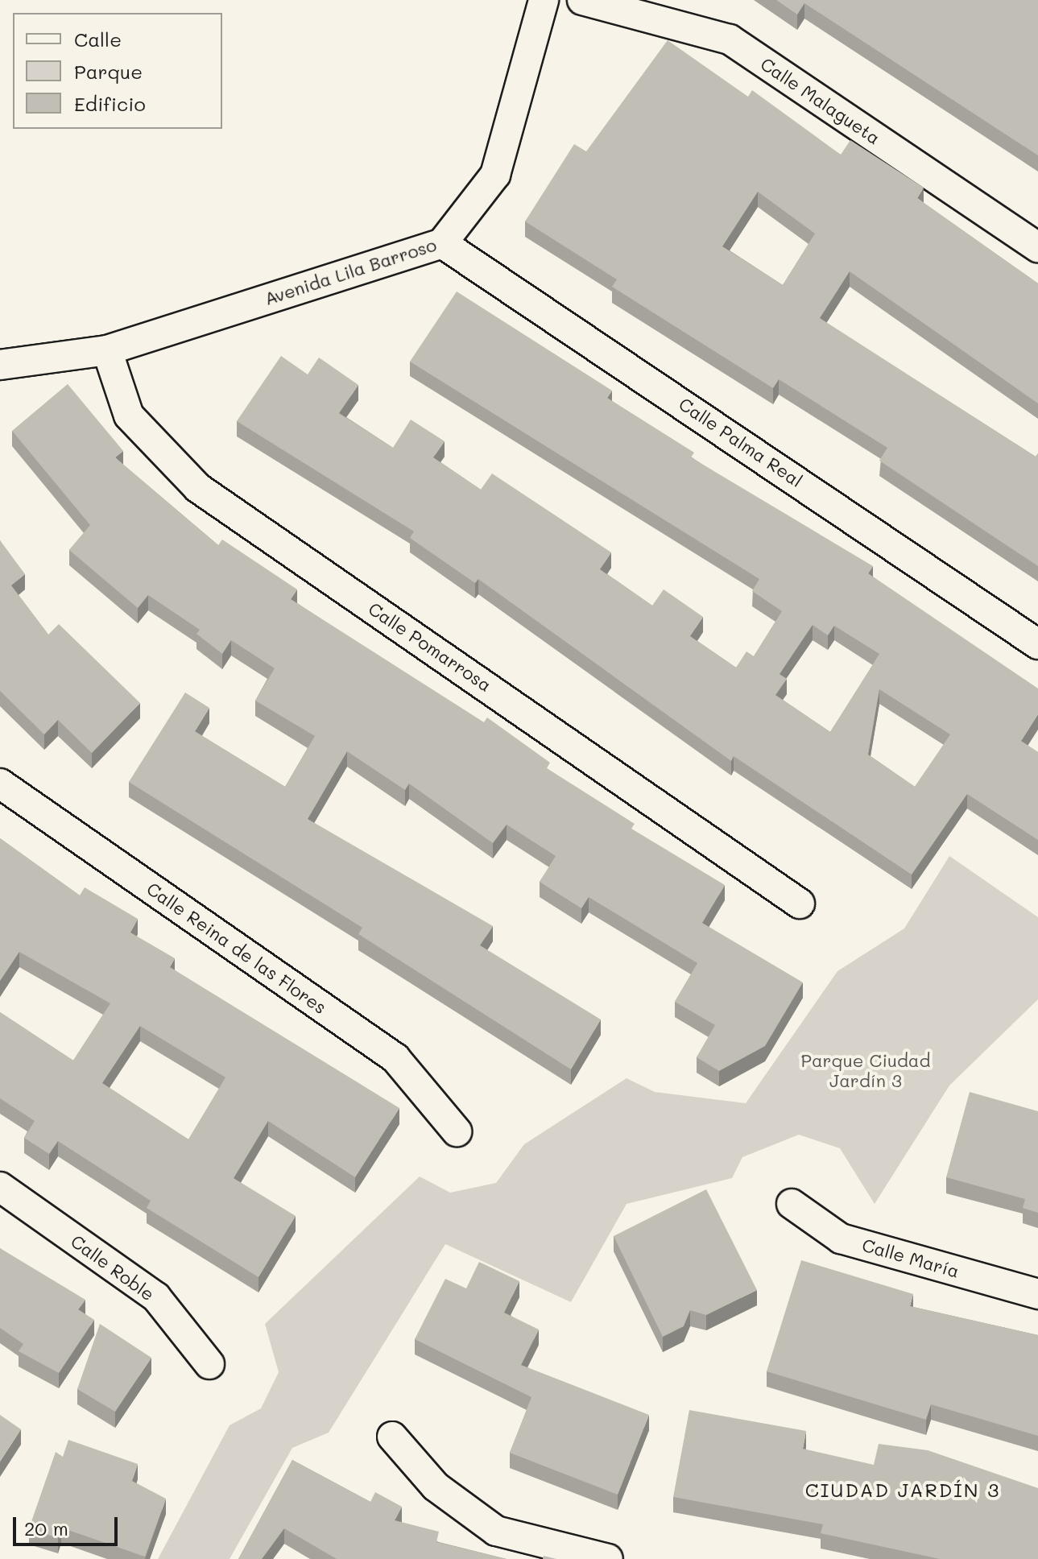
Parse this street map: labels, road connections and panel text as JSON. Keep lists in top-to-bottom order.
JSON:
{
  "streets": {
    "street": [
      "Calle Malagueta",
      "Avenida Lila Barroso",
      "Calle Palma Real",
      "Calle Pomarrosa",
      "Calle Reina de las Flores",
      "Calle María",
      "Calle Roble"
    ]
  },
  "crossings": [
    ["Avenida Lila Barroso", "Calle Palma Real"],
    ["Avenida Lila Barroso", "Calle Pomarrosa"]
  ],
  "districts": ["CIUDAD JARDÍN 3"],
  "parks": ["Parque Ciudad Jardín 3"],
  "legend": ["Calle", "Parque", "Edificio"],
  "scale_bar": "20 m"
}
